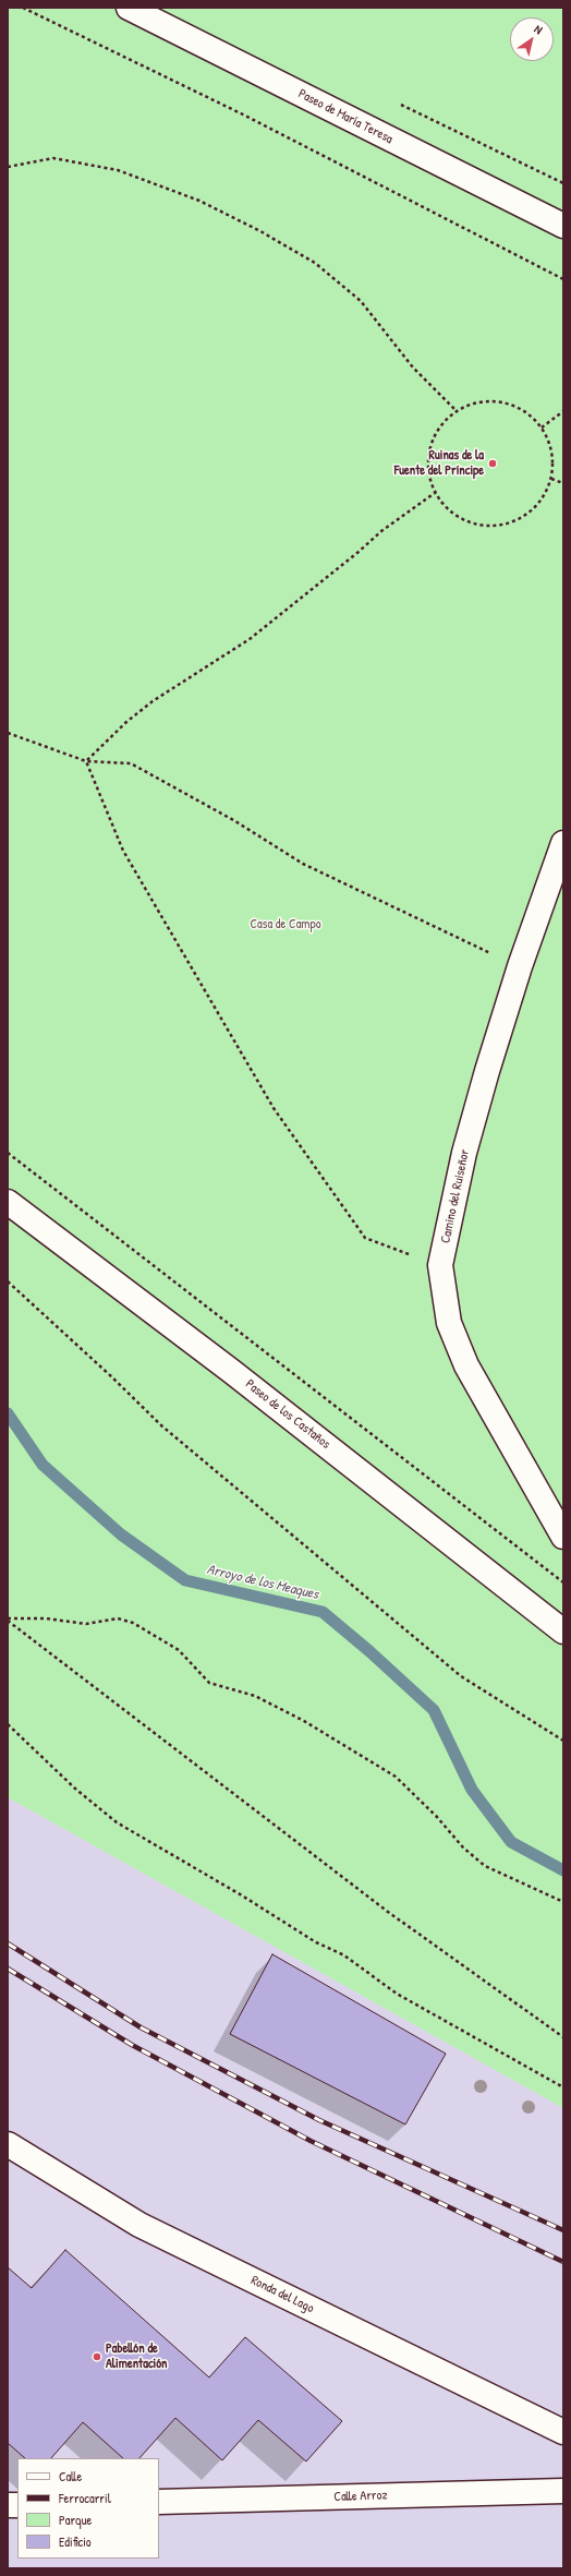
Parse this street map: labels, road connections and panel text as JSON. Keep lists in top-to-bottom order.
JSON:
{
  "streets": {
    "street": [
      "Paseo de María Teresa",
      "Camino del Ruiseñor",
      "Paseo de los Castaños",
      "Ronda del Lago",
      "Calle Arroz"
    ]
  },
  "water": ["Arroyo de los Meaques"],
  "parks": ["Casa de Campo"],
  "places": ["Ruinas de la Fuente del Príncipe", "Pabellón de Alimentación"],
  "legend": [
    "Calle",
    "Ferrocarril",
    "Parque",
    "Edificio"
  ],
  "north": "top right"
}
